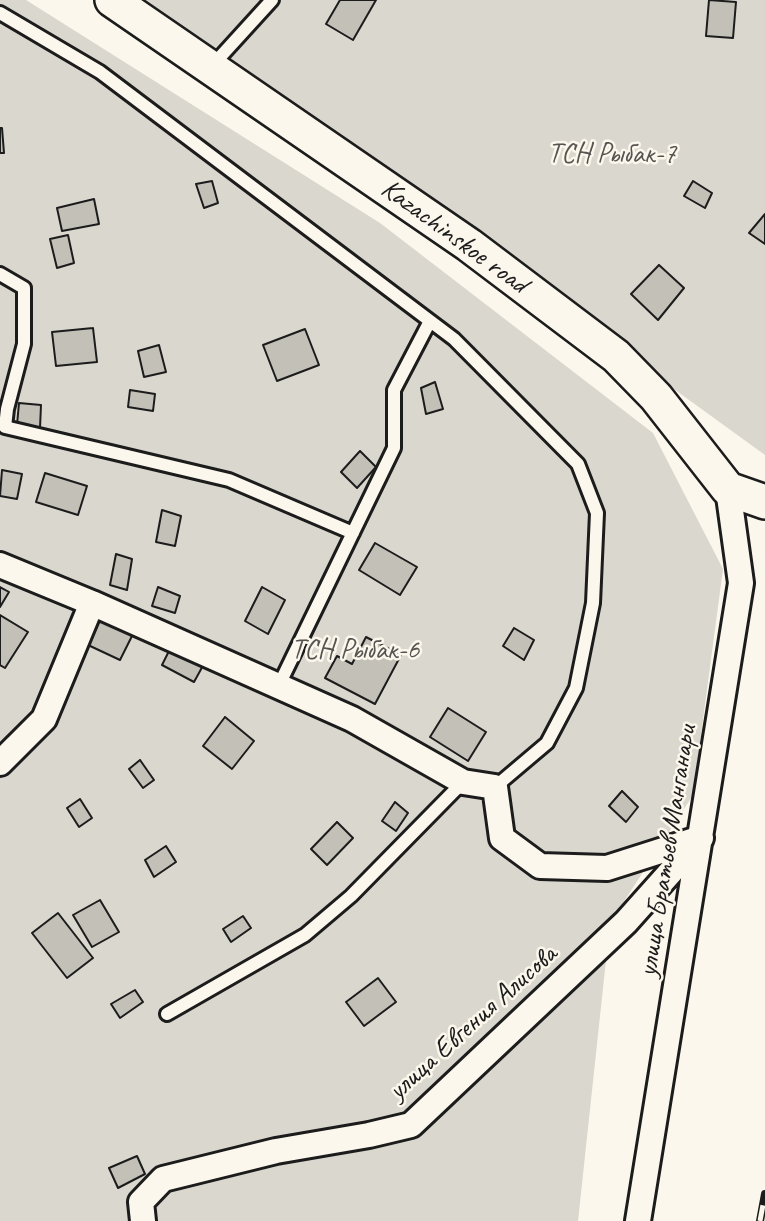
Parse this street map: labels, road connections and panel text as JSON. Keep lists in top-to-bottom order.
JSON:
{
  "streets": {
    "main road": ["Kazachinskoe road"],
    "street": ["улица Братьев Манганари", "улица Евгения Алисова"]
  },
  "crossings": [
    ["Kazachinskoe road", "улица Братьев Манганари"],
    ["улица Братьев Манганари", "улица Евгения Алисова"]
  ],
  "parks": ["ТСН Рыбак-7", "ТСН Рыбак-6"]
}
